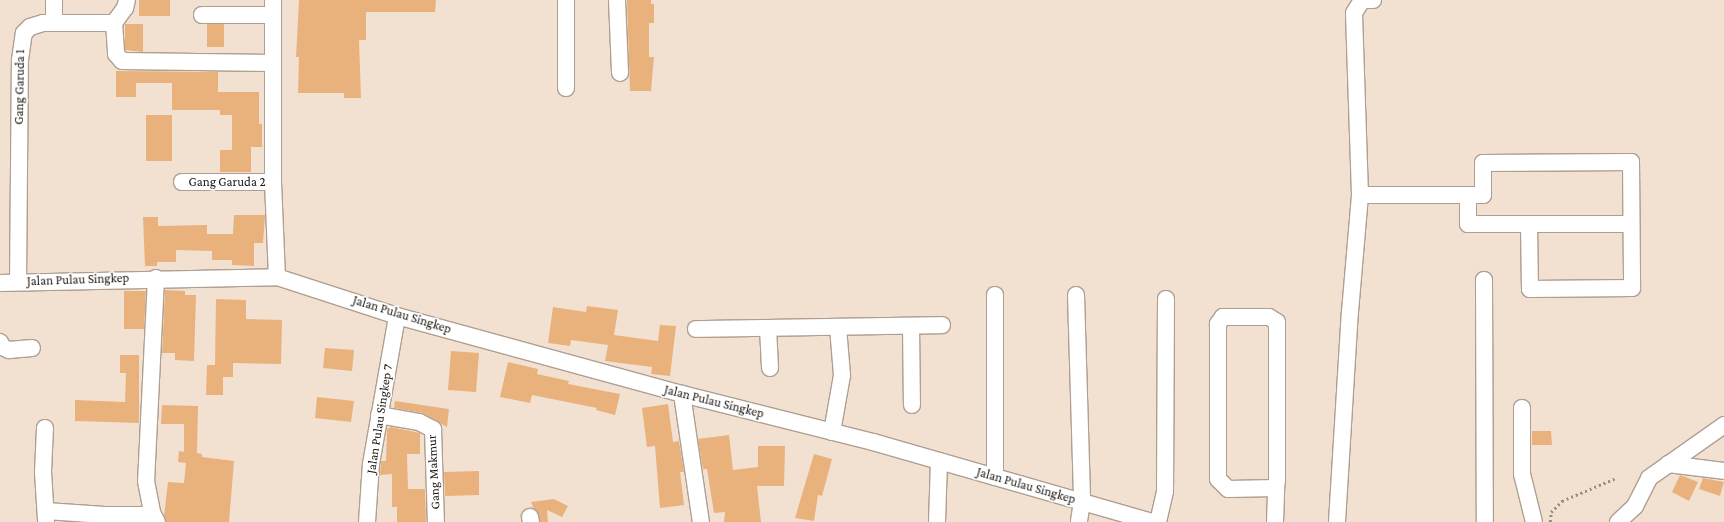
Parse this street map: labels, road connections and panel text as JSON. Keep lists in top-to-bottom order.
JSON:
{
  "streets": {
    "street": [
      "Gang Garuda 1",
      "Gang Garuda 2",
      "Jalan Pulau Singkep",
      "Jalan Pulau Singkep 7",
      "Gang Makmur"
    ]
  },
  "crossings": [
    ["Gang Garuda 1", "Jalan Pulau Singkep"],
    ["Jalan Pulau Singkep", "Jalan Pulau Singkep 7"],
    ["Jalan Pulau Singkep 7", "Gang Makmur"]
  ]
}
